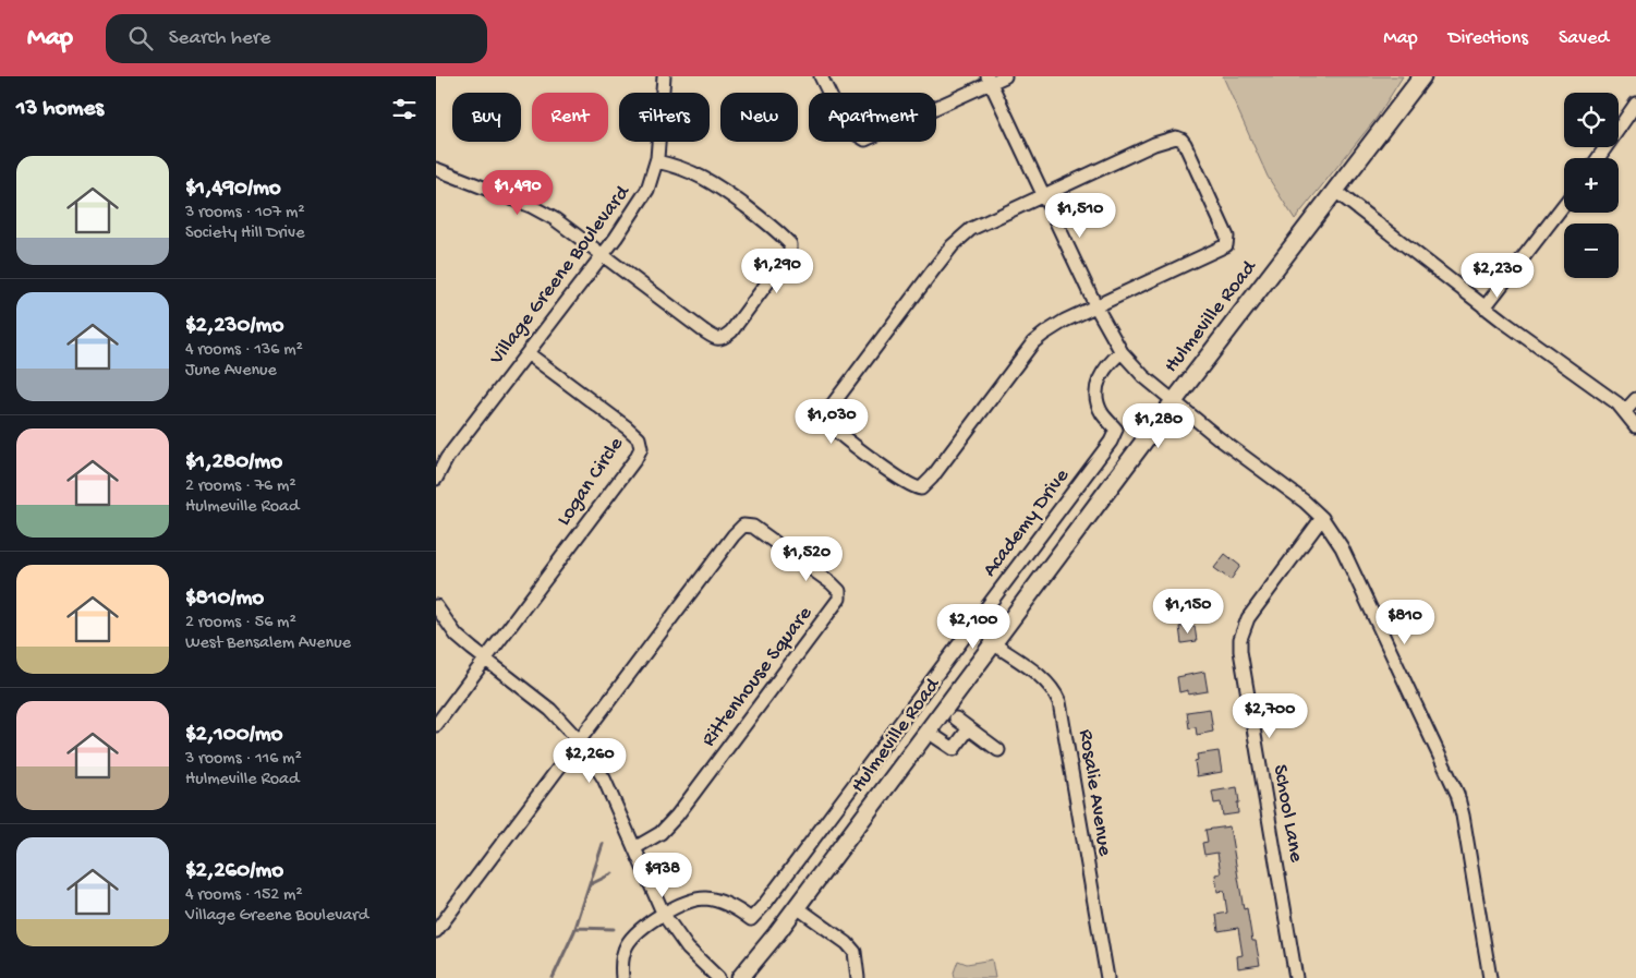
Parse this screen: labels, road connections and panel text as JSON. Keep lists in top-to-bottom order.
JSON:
{
  "streets": {
    "main road": ["Hulmeville Road"],
    "street": [
      "Village Greene Boulevard",
      "Logan Circle",
      "Academy Drive",
      "Rittenhouse Square",
      "Rosalie Avenue",
      "School Lane"
    ]
  },
  "crossings": [
    ["Village Greene Boulevard", "Logan Circle"],
    ["Hulmeville Road", "Rosalie Avenue"]
  ],
  "page": {
    "header": "Map",
    "search": "Search here",
    "nav": ["Map", "Directions", "Saved"],
    "heading": "13 homes",
    "map_buttons": ["+", "−"],
    "chip": [
      "Buy",
      "Rent",
      "Filters",
      "New",
      "Apartment"
    ],
    "list": [
      {
        "name": "$1,490/mo",
        "note": "3 rooms · 107 m² · Society Hill Drive"
      },
      {
        "name": "$2,230/mo",
        "note": "4 rooms · 136 m² · June Avenue"
      },
      {
        "name": "$1,280/mo",
        "note": "2 rooms · 76 m² · Hulmeville Road"
      },
      {
        "name": "$810/mo",
        "note": "2 rooms · 56 m² · West Bensalem Avenue"
      },
      {
        "name": "$2,100/mo",
        "note": "3 rooms · 116 m² · Hulmeville Road"
      },
      {
        "name": "$2,260/mo",
        "note": "4 rooms · 152 m² · Village Greene Boulevard"
      }
    ],
    "price": [
      "$1,490",
      "$1,510",
      "$1,290",
      "$2,230",
      "$1,030",
      "$1,280",
      "$1,520",
      "$1,150",
      "$810",
      "$2,100",
      "$2,700",
      "$2,260",
      "$938"
    ]
  }
}
